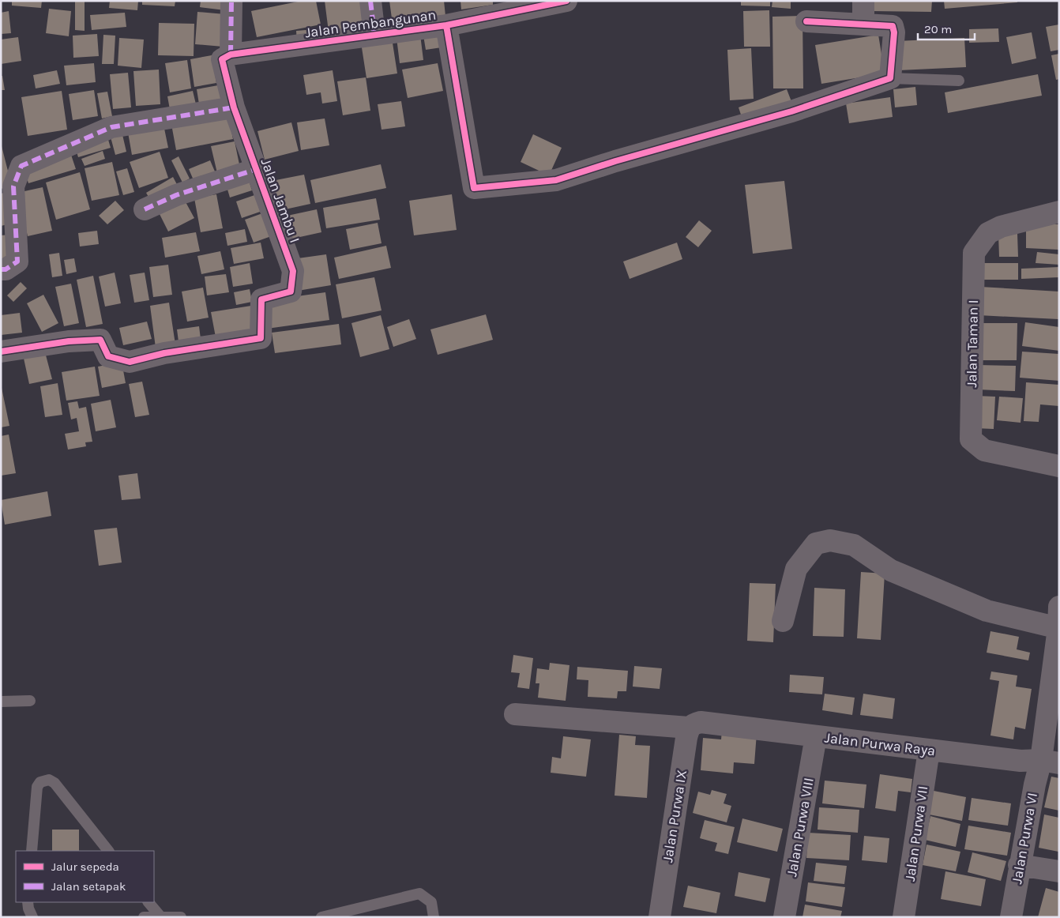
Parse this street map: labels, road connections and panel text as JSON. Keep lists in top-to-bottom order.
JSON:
{
  "streets": {
    "street": [
      "Jalan Pembangunan",
      "Jalan Jambu I",
      "Jalan Taman I",
      "Jalan Purwa Raya",
      "Jalan Purwa IX",
      "Jalan Purwa VIII",
      "Jalan Purwa VII",
      "Jalan Purwa VI"
    ]
  },
  "crossings": [
    ["Jalan Pembangunan", "Jalan Jambu I"],
    ["Jalan Purwa Raya", "Jalan Purwa IX"],
    ["Jalan Purwa Raya", "Jalan Purwa VIII"],
    ["Jalan Purwa Raya", "Jalan Purwa VII"],
    ["Jalan Purwa Raya", "Jalan Purwa VI"]
  ],
  "legend": ["Jalur sepeda", "Jalan setapak"],
  "scale_bar": "20 m"
}
